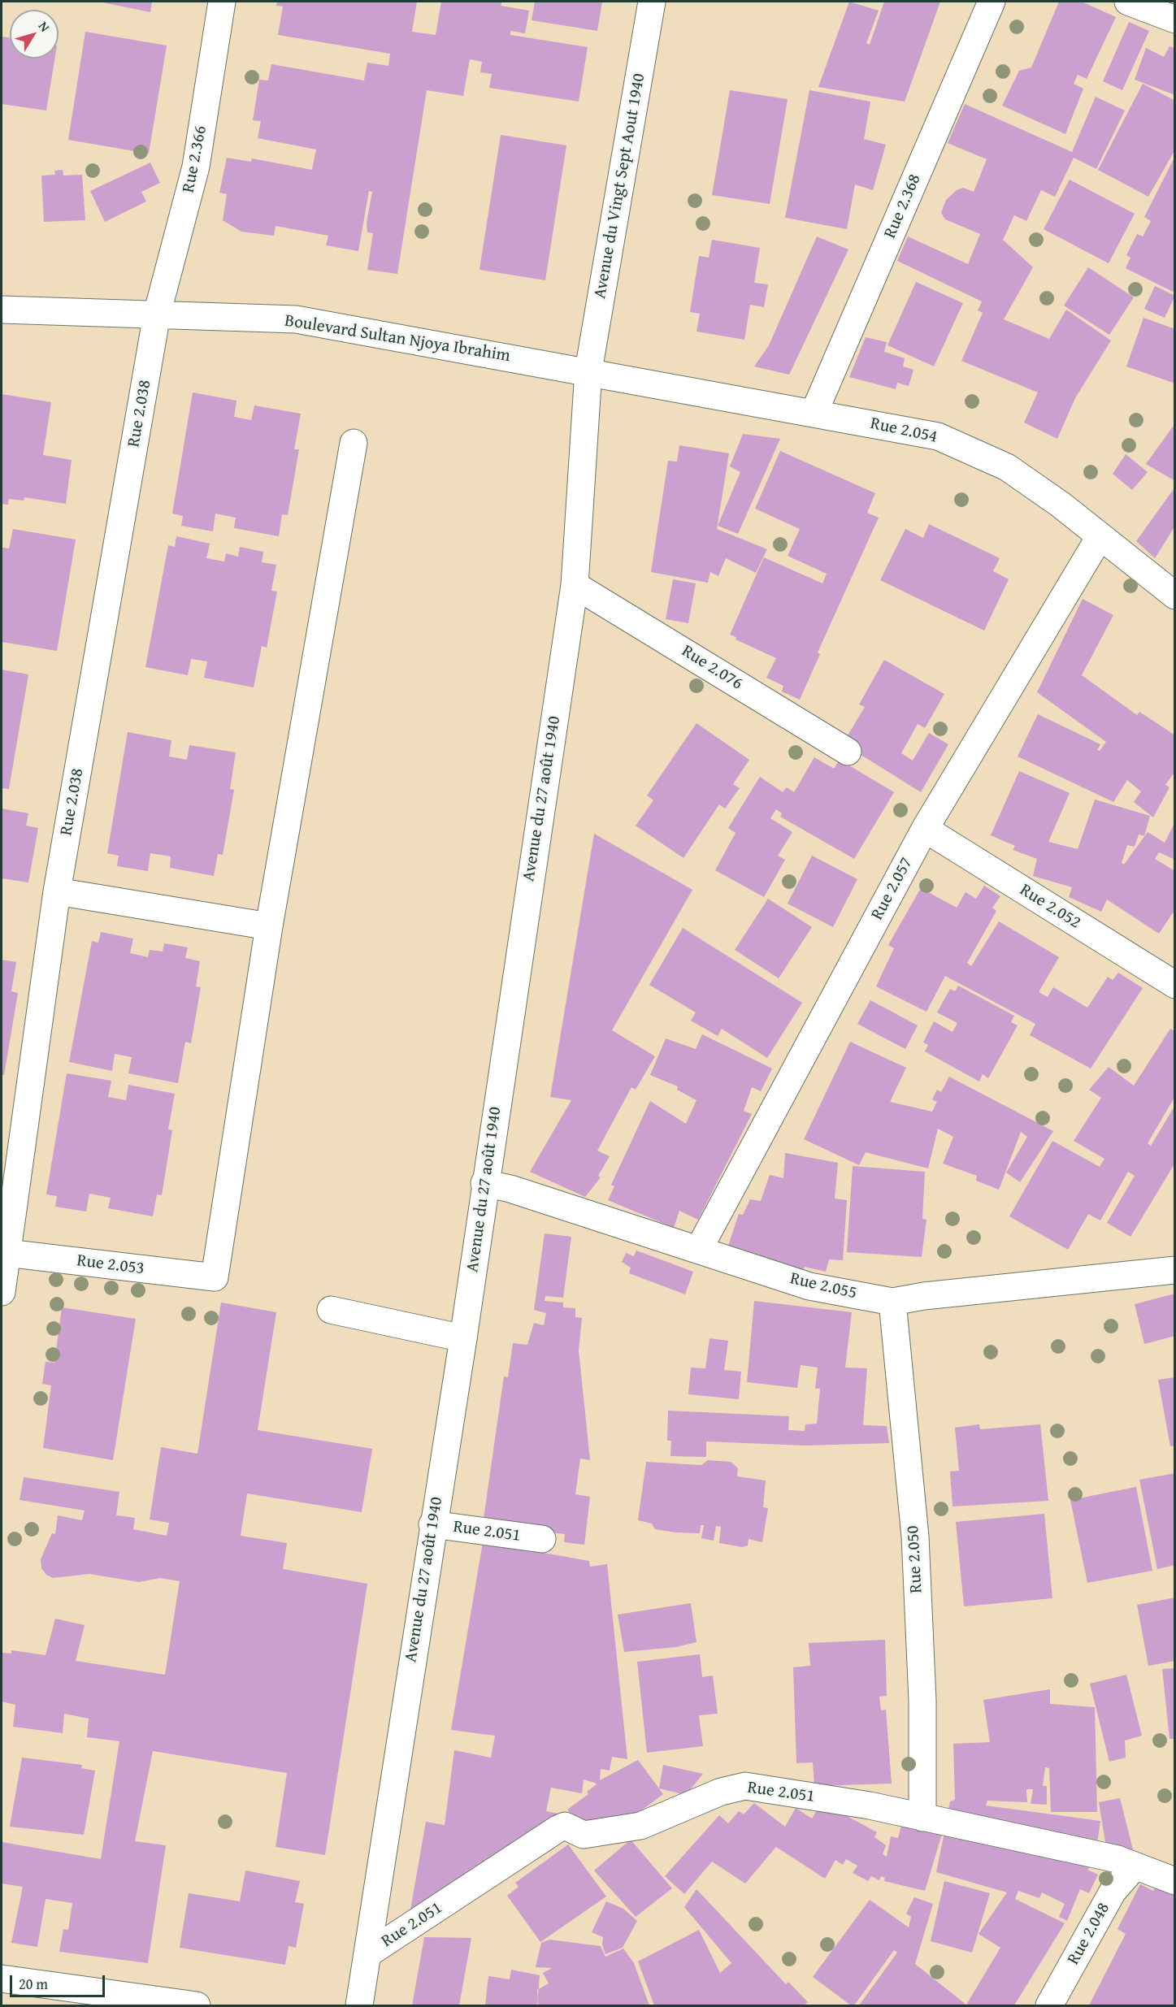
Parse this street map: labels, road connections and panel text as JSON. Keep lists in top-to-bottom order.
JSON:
{
  "streets": {
    "street": [
      "Rue 2.366",
      "Avenue du Vingt Sept Aout 1940",
      "Rue 2.368",
      "Boulevard Sultan Njoya Ibrahim",
      "Rue 2.038",
      "Rue 2.054",
      "Rue 2.076",
      "Avenue du 27 août 1940",
      "Rue 2.057",
      "Rue 2.052",
      "Rue 2.053",
      "Rue 2.055",
      "Rue 2.051",
      "Rue 2.050",
      "Rue 2.048"
    ]
  },
  "crossings": [
    ["Rue 2.366", "Boulevard Sultan Njoya Ibrahim"],
    ["Rue 2.366", "Rue 2.038"],
    ["Avenue du Vingt Sept Aout 1940", "Boulevard Sultan Njoya Ibrahim"],
    ["Avenue du Vingt Sept Aout 1940", "Rue 2.054"],
    ["Avenue du Vingt Sept Aout 1940", "Avenue du 27 août 1940"],
    ["Rue 2.368", "Rue 2.054"],
    ["Boulevard Sultan Njoya Ibrahim", "Rue 2.038"],
    ["Boulevard Sultan Njoya Ibrahim", "Rue 2.054"],
    ["Boulevard Sultan Njoya Ibrahim", "Avenue du 27 août 1940"],
    ["Rue 2.038", "Rue 2.053"],
    ["Rue 2.054", "Avenue du 27 août 1940"],
    ["Rue 2.054", "Rue 2.057"],
    ["Rue 2.076", "Avenue du 27 août 1940"],
    ["Avenue du 27 août 1940", "Rue 2.055"],
    ["Avenue du 27 août 1940", "Rue 2.051"],
    ["Rue 2.057", "Rue 2.052"],
    ["Rue 2.057", "Rue 2.055"],
    ["Rue 2.055", "Rue 2.050"],
    ["Rue 2.051", "Rue 2.050"],
    ["Rue 2.051", "Rue 2.048"]
  ],
  "scale_bar": "20 m",
  "north": "top right"
}
